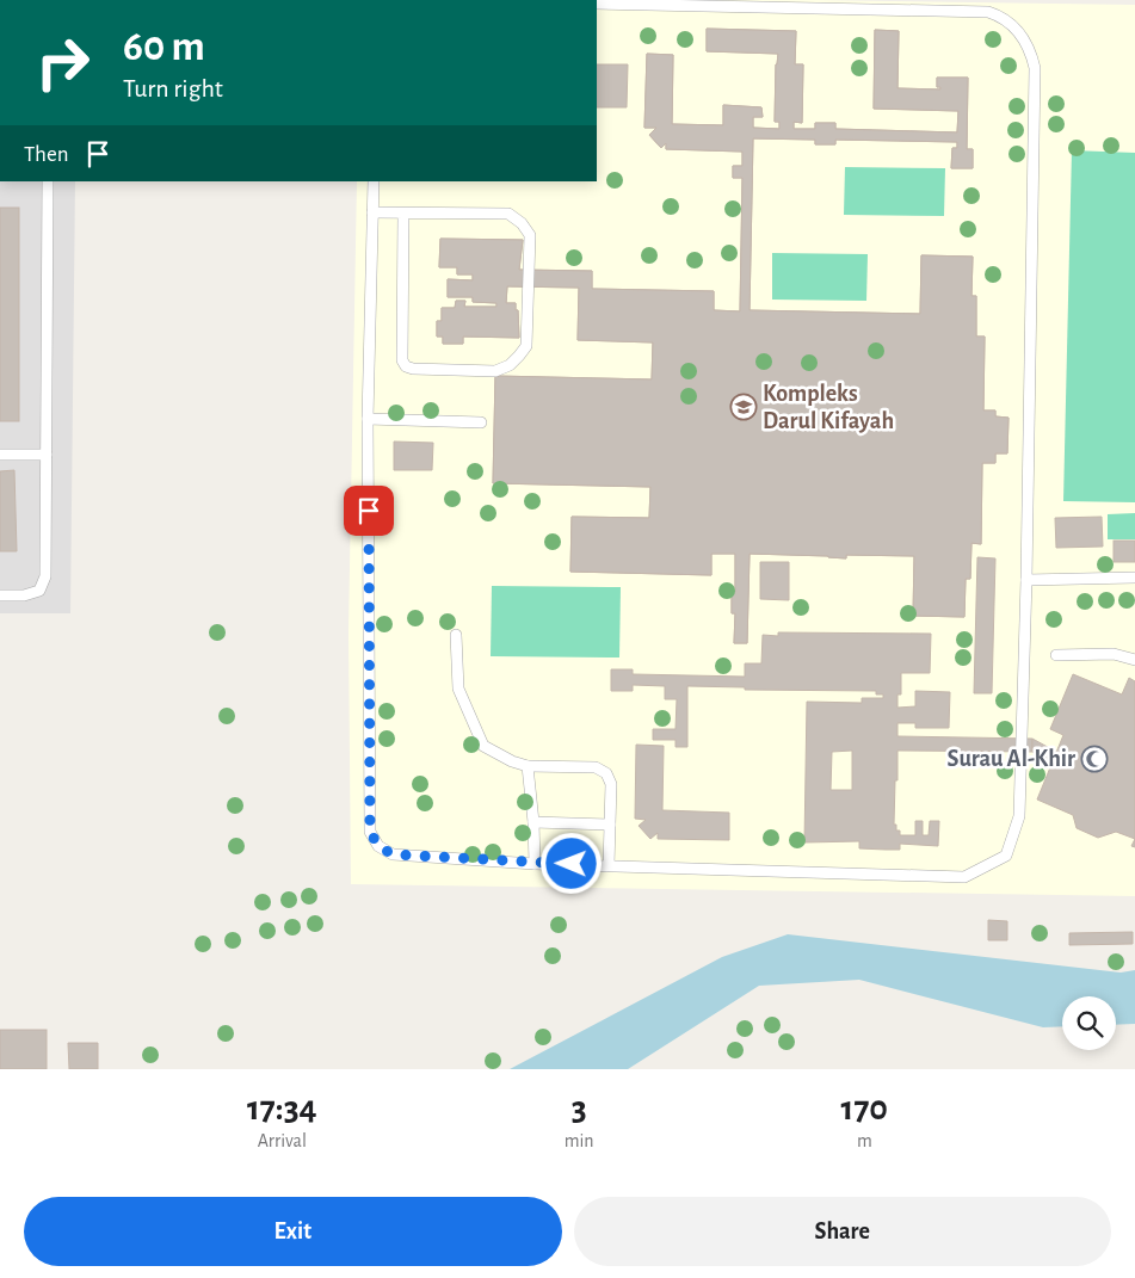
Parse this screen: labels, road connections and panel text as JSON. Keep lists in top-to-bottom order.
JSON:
{
  "places": {
    "school or university": ["Kompleks Darul Kifayah"],
    "mosque": ["Surau Al-Khir"]
  },
  "page": {
    "turn": ["60 m", "Turn right"],
    "then": "Then",
    "eta": [
      "17:34",
      "Arrival",
      "3",
      "min",
      "170",
      "m"
    ],
    "buttons": ["Exit", "Share"]
  }
}
